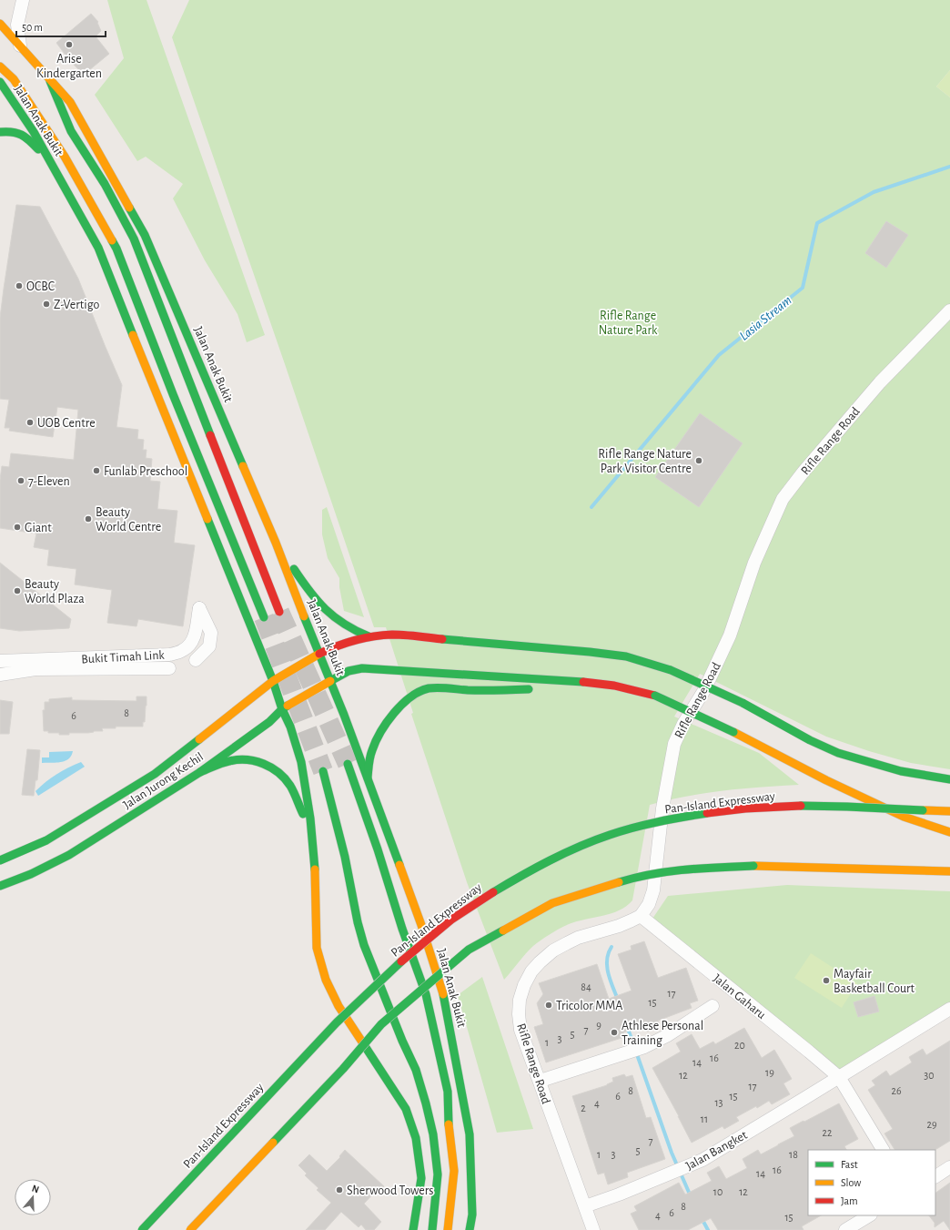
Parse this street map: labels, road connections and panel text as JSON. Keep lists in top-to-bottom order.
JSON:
{
  "streets": {
    "main road": ["Jalan Anak Bukit", "Jalan Jurong Kechil", "Pan-Island Expressway"],
    "street": [
      "Rifle Range Road",
      "Bukit Timah Link",
      "Jalan Gaharu",
      "Jalan Bangket"
    ]
  },
  "crossings": [
    ["Jalan Anak Bukit", "Jalan Jurong Kechil"],
    ["Rifle Range Road", "Jalan Gaharu"],
    ["Rifle Range Road", "Jalan Bangket"],
    ["Jalan Gaharu", "Jalan Bangket"]
  ],
  "water": ["Lasia Stream"],
  "parks": ["Rifle Range Nature Park"],
  "places": [
    "Arise Kindergarten",
    "OCBC",
    "Z-Vertigo",
    "UOB Centre",
    "Rifle Range Nature Park Visitor Centre",
    "Funlab Preschool",
    "7-Eleven",
    "Beauty World Centre",
    "Giant",
    "Beauty World Plaza",
    "Mayfair Basketball Court",
    "Tricolor MMA",
    "Athlese Personal Training",
    "Sherwood Towers"
  ],
  "house_numbers": [
    "8",
    "6",
    "84",
    "17",
    "15",
    "9",
    "7",
    "5",
    "3",
    "1",
    "20",
    "16",
    "14",
    "19",
    "12",
    "30",
    "17",
    "8",
    "26",
    "6",
    "15",
    "13",
    "4",
    "2",
    "11",
    "29",
    "22",
    "7",
    "5",
    "1",
    "3",
    "18",
    "16",
    "14",
    "10",
    "12",
    "8",
    "6",
    "4",
    "15"
  ],
  "legend": ["Fast", "Slow", "Jam"],
  "scale_bar": "50 m",
  "north": "top"
}
